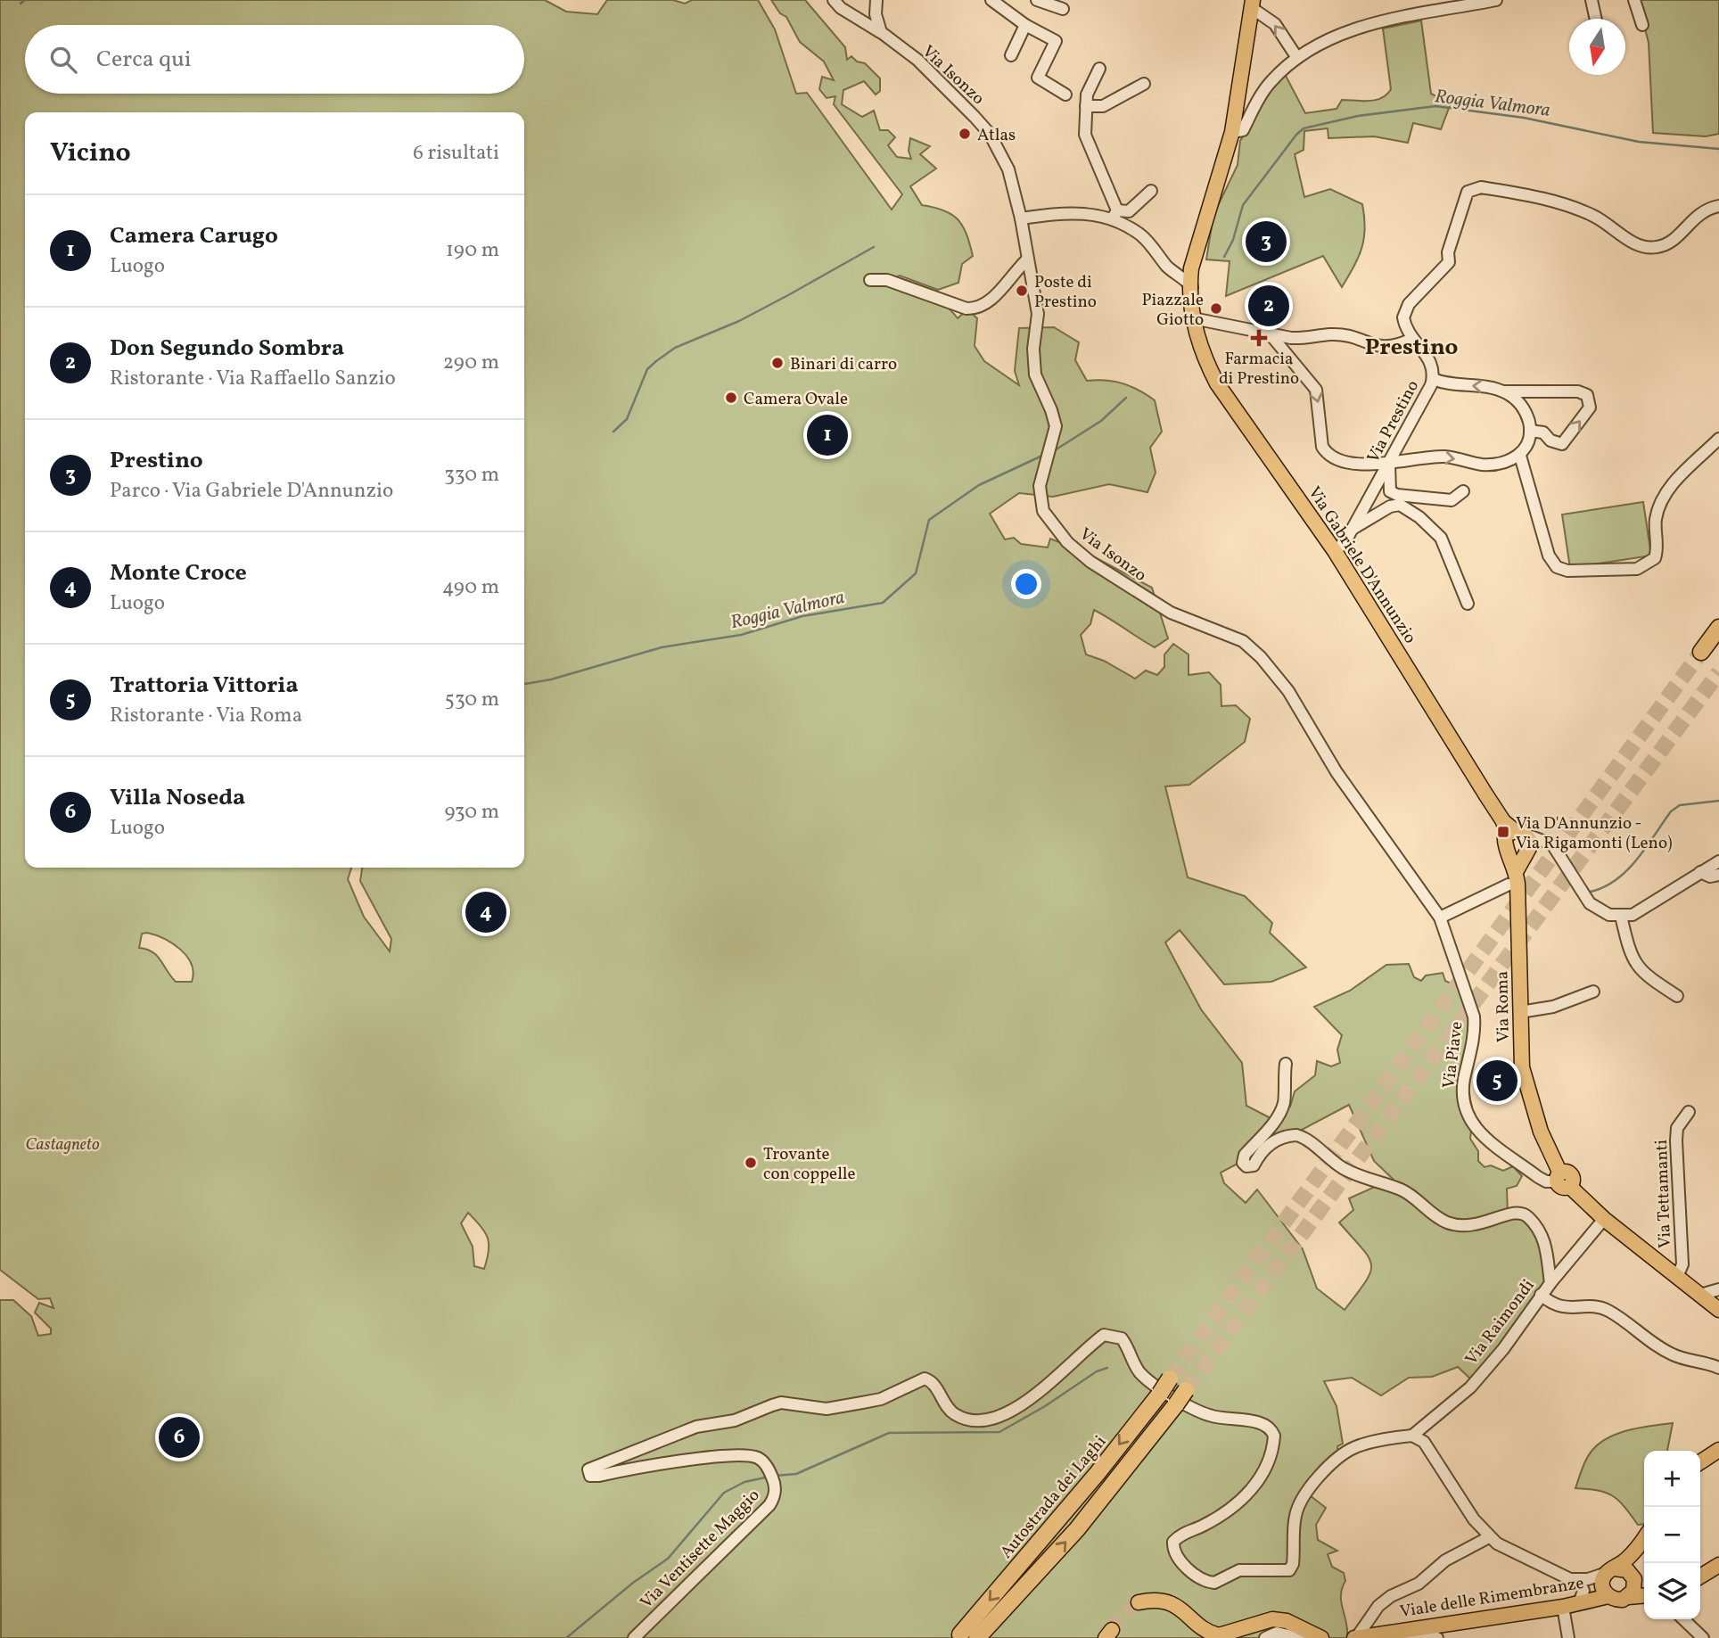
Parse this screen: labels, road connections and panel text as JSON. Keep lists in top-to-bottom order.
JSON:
{
  "streets": {
    "highway": ["Autostrada dei Laghi"],
    "main road": ["Via Gabriele D'Annunzio", "Via Roma", "Viale delle Rimembranze"],
    "street": [
      "Via Isonzo",
      "Via Prestino",
      "Via Piave",
      "Via Tettamanti",
      "Via Raimondi",
      "Via Ventisette Maggio"
    ]
  },
  "crossings": [
    ["Via Isonzo", "Via Piave"],
    ["Via Prestino", "Via Gabriele D'Annunzio"],
    ["Via Roma", "Via Piave"],
    ["Via Roma", "Via Tettamanti"],
    ["Via Roma", "Via Raimondi"],
    ["Via Raimondi", "Via Ventisette Maggio"]
  ],
  "districts": ["Prestino"],
  "water": ["Roggia Valmora"],
  "parks": ["Castagneto"],
  "places": {
    "other": [
      "Atlas",
      "Poste di Prestino",
      "Piazzale Giotto",
      "Binari di carro",
      "Camera Ovale",
      "Trovante con coppelle"
    ],
    "health": ["Farmacia di Prestino"],
    "transit": ["Via D'Annunzio - Via Rigamonti (Leno)"]
  },
  "north": "bottom",
  "page": {
    "search": "Cerca qui",
    "heading": ["Vicino", "6 risultati"],
    "list": [
      {
        "mark": "1",
        "name": "Camera Carugo",
        "note": "Luogo",
        "value": "190 m"
      },
      {
        "mark": "2",
        "name": "Don Segundo Sombra",
        "note": "Ristorante · Via Raffaello Sanzio",
        "value": "290 m"
      },
      {
        "mark": "3",
        "name": "Prestino",
        "note": "Parco · Via Gabriele D'Annunzio",
        "value": "330 m"
      },
      {
        "mark": "4",
        "name": "Monte Croce",
        "note": "Luogo",
        "value": "490 m"
      },
      {
        "mark": "5",
        "name": "Trattoria Vittoria",
        "note": "Ristorante · Via Roma",
        "value": "530 m"
      },
      {
        "mark": "6",
        "name": "Villa Noseda",
        "note": "Luogo",
        "value": "930 m"
      }
    ],
    "pins": [
      "3",
      "2",
      "1",
      "4",
      "5",
      "6"
    ],
    "map_buttons": ["+", "−"]
  }
}
